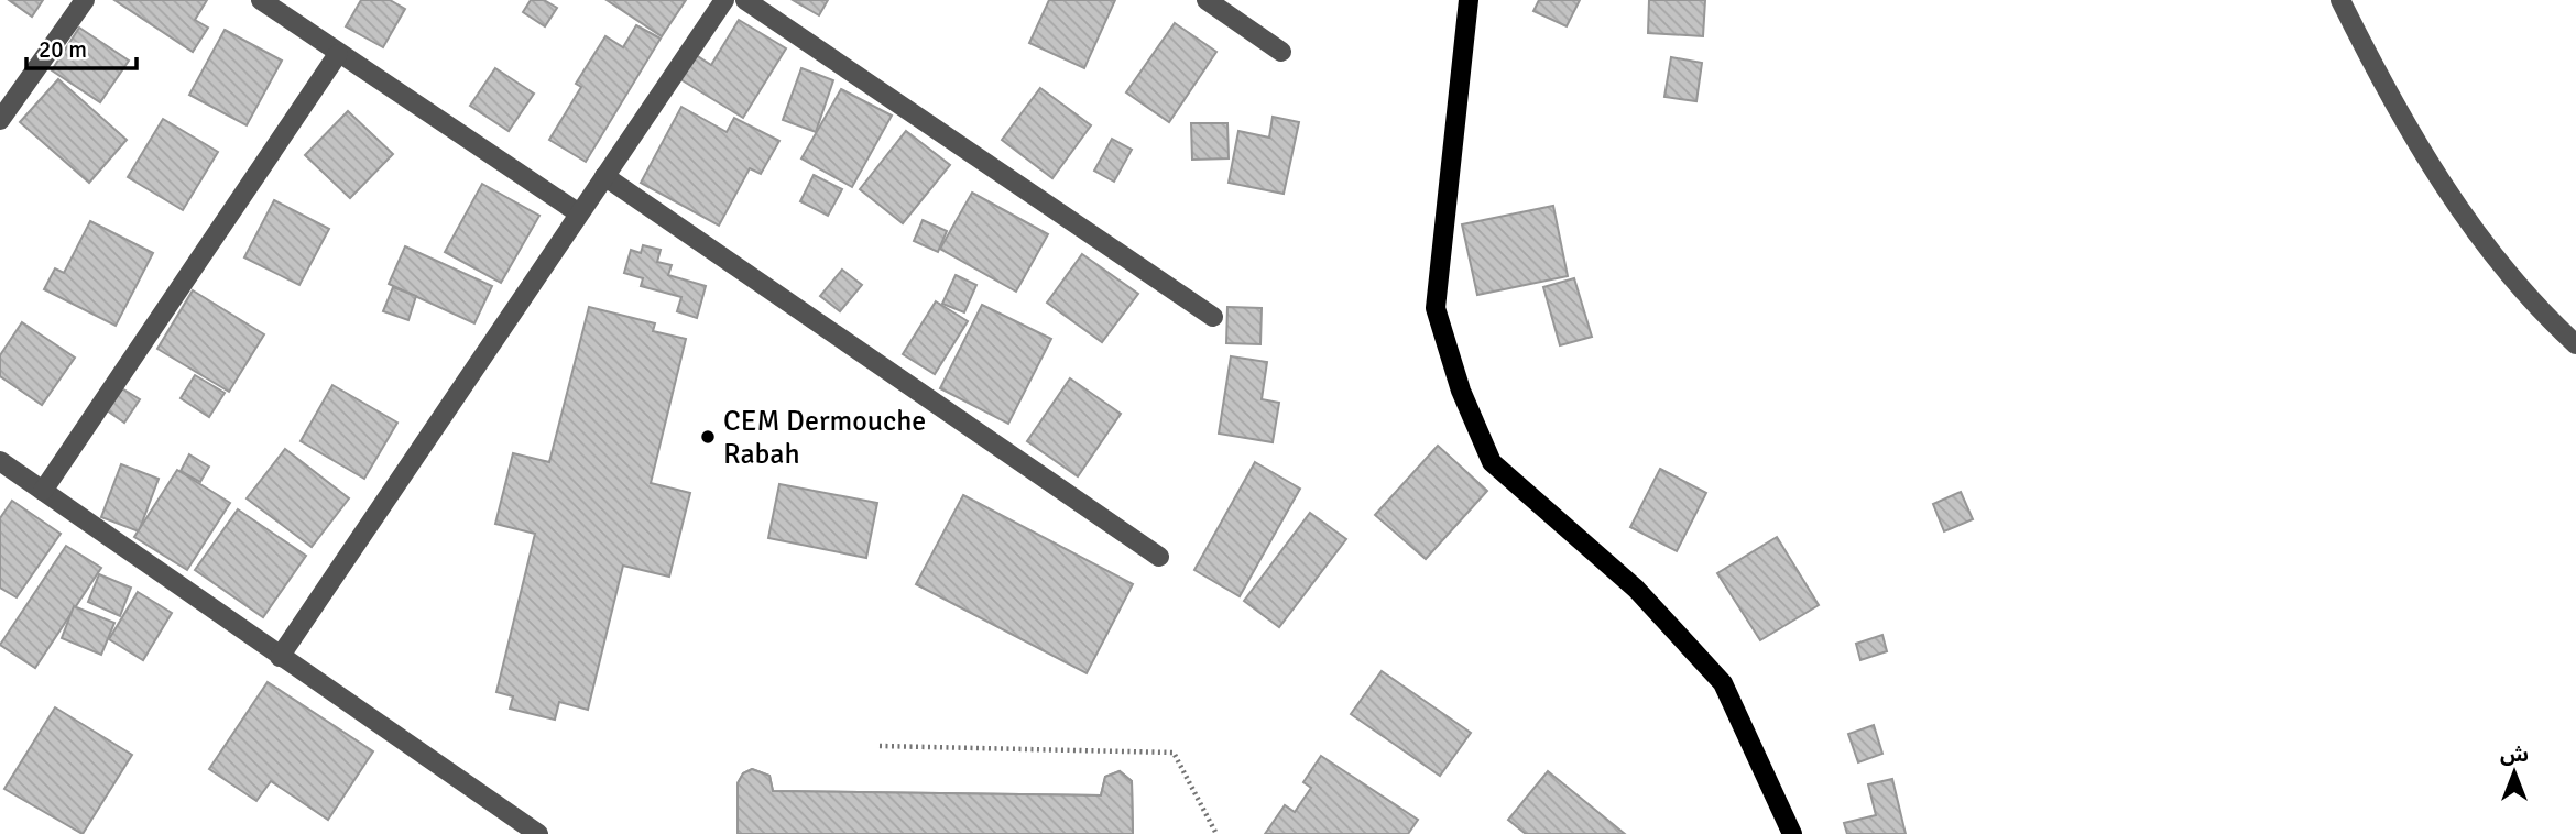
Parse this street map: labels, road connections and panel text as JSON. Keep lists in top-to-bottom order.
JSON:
{
  "places": ["CEM Dermouche Rabah"],
  "scale_bar": "20 m",
  "north": "top"
}
